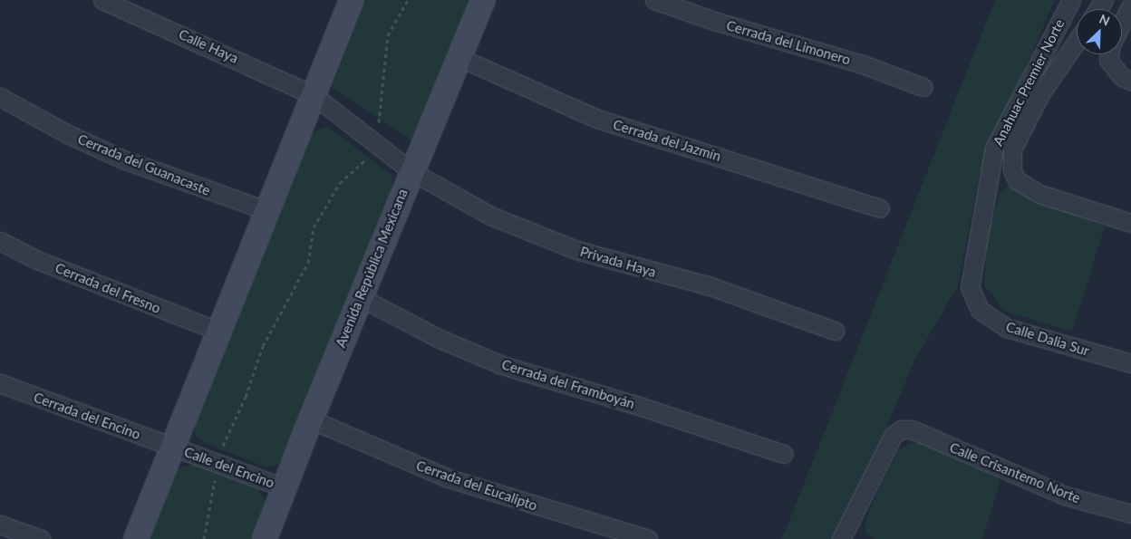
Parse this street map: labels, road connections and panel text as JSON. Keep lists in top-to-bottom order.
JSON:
{
  "streets": {
    "main road": ["Avenida República Mexicana"],
    "street": [
      "Cerrada del Limonero",
      "Calle Haya",
      "Anahuac Premier Norte",
      "Cerrada del Jazmín",
      "Cerrada del Guanacaste",
      "Privada Haya",
      "Cerrada del Fresno",
      "Calle Dalia Sur",
      "Cerrada del Framboyán",
      "Cerrada del Encino",
      "Calle del Encino",
      "Calle Crisantemo Norte",
      "Cerrada del Eucalipto"
    ]
  },
  "crossings": [
    ["Calle Haya", "Privada Haya"],
    ["Anahuac Premier Norte", "Calle Dalia Sur"],
    ["Cerrada del Jazmín", "Avenida República Mexicana"],
    ["Privada Haya", "Avenida República Mexicana"],
    ["Avenida República Mexicana", "Cerrada del Framboyán"],
    ["Avenida República Mexicana", "Calle del Encino"],
    ["Avenida República Mexicana", "Cerrada del Eucalipto"],
    ["Cerrada del Encino", "Calle del Encino"]
  ],
  "north": "top right"
}
